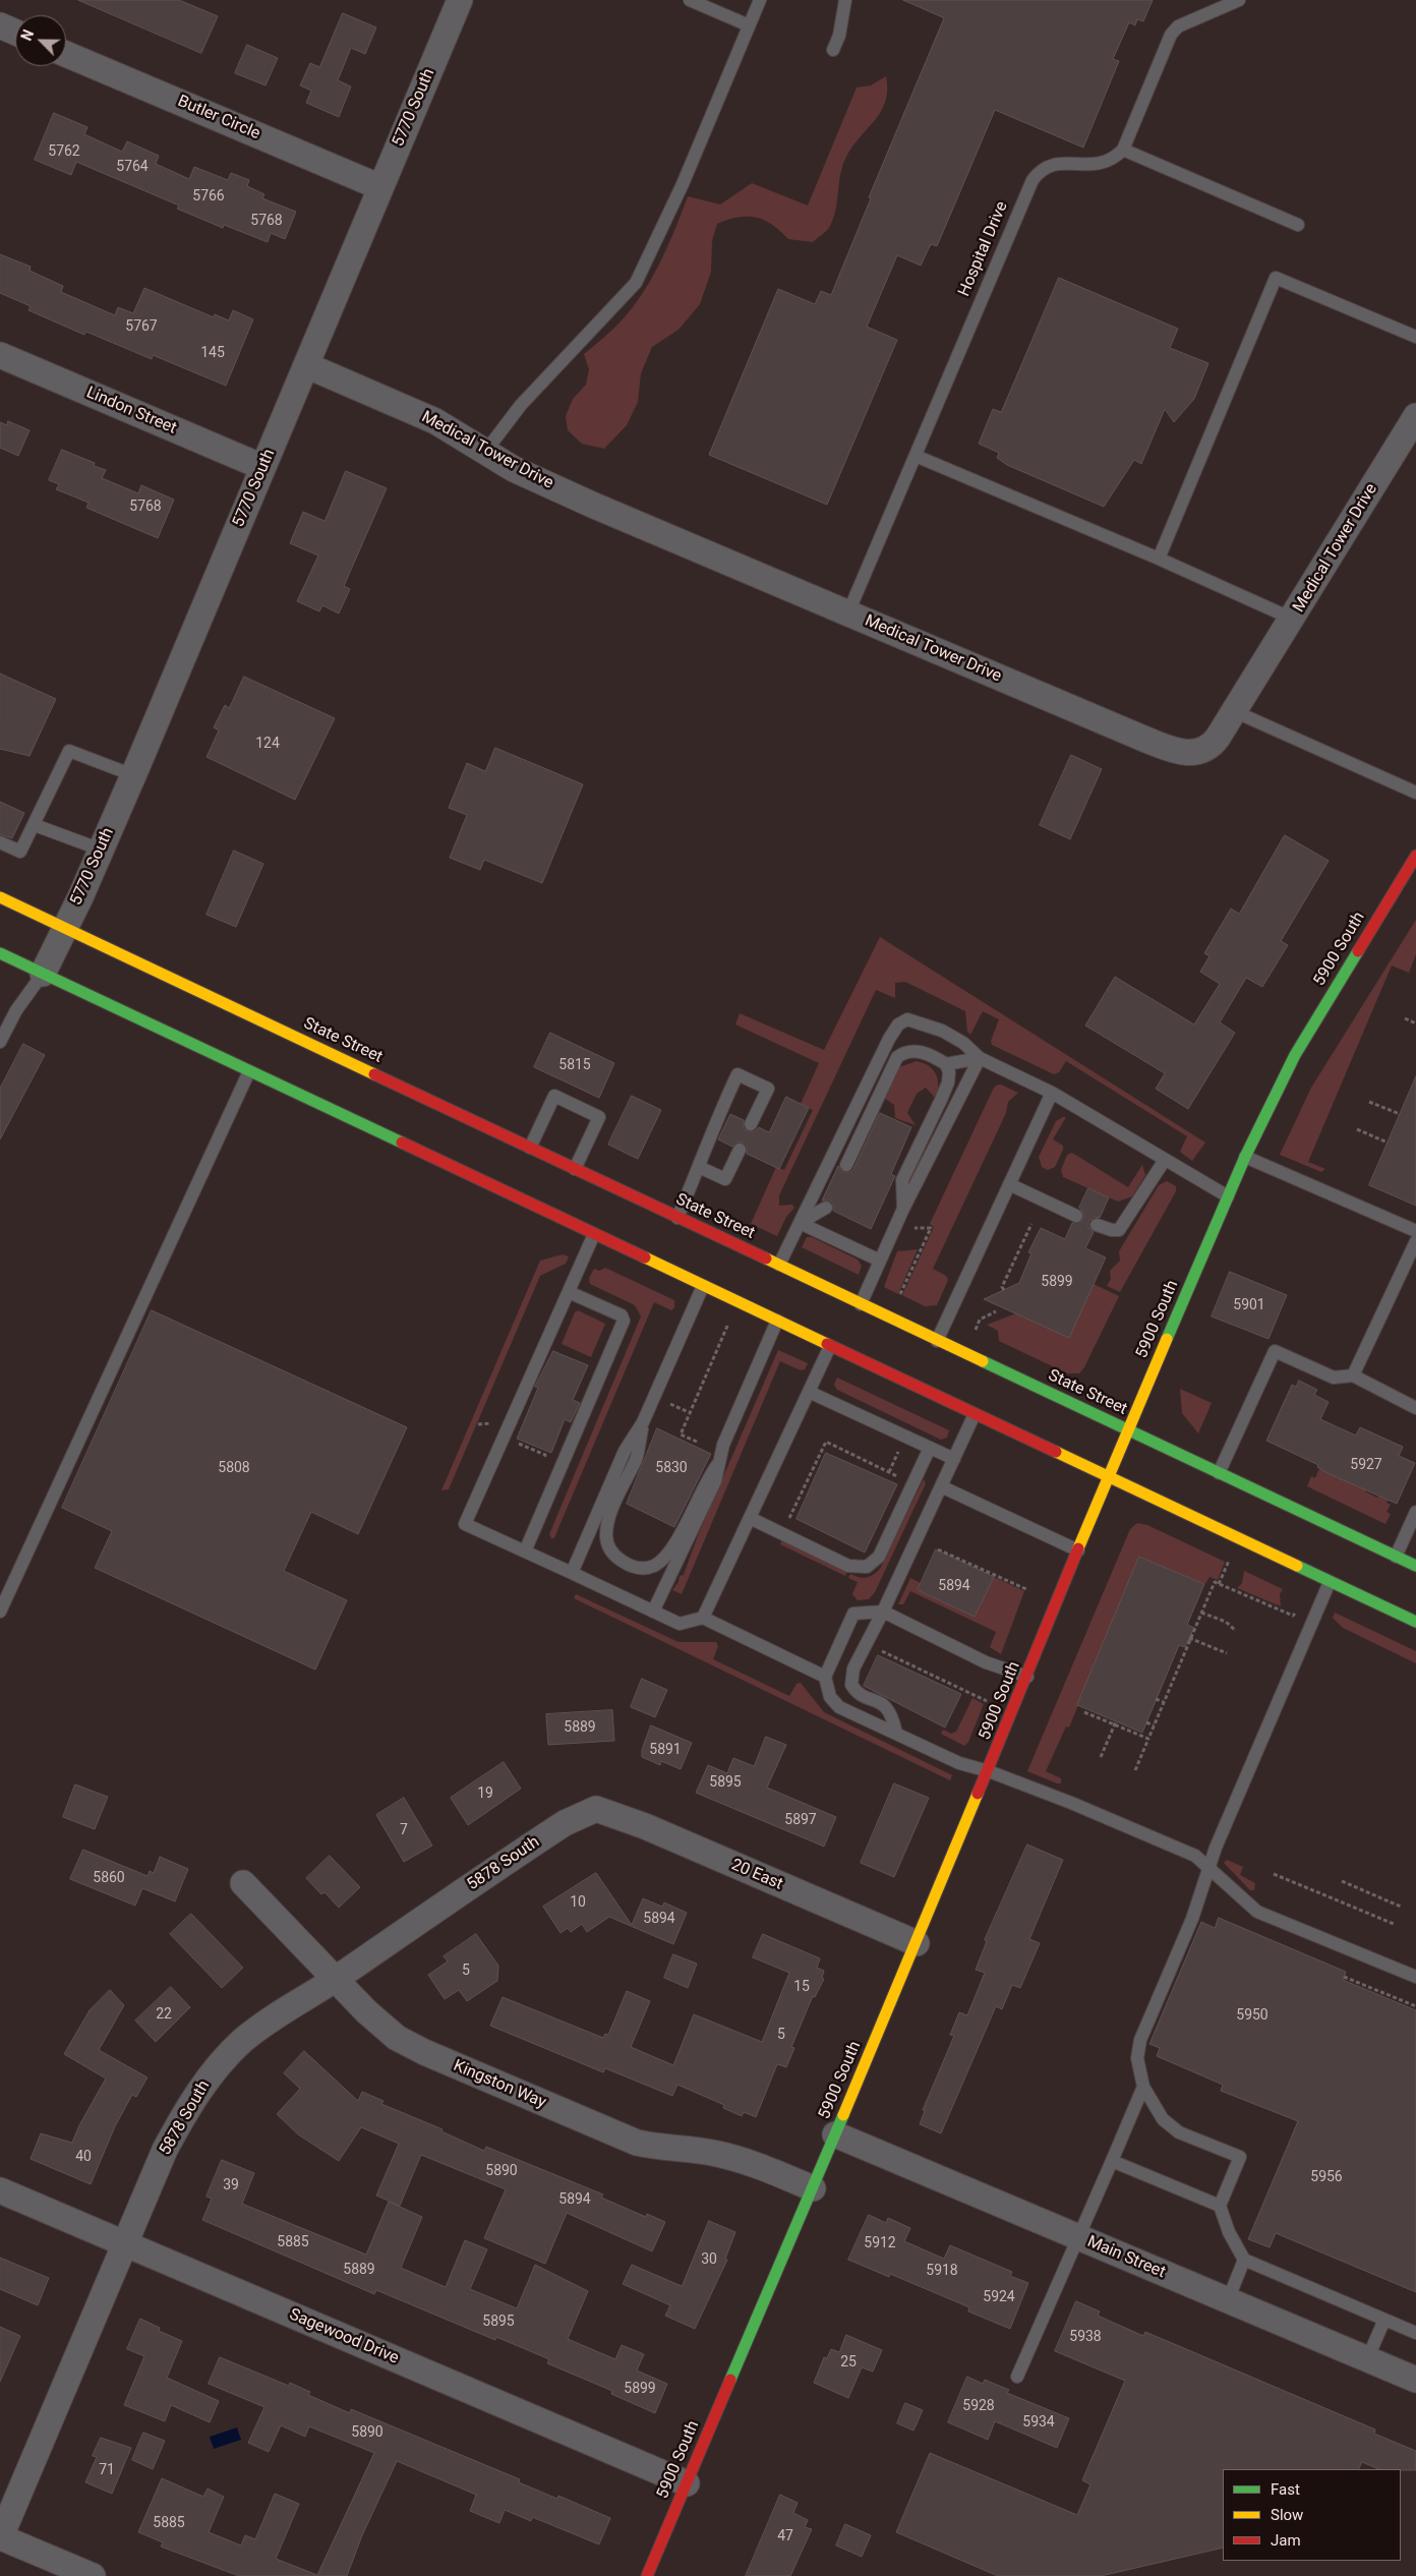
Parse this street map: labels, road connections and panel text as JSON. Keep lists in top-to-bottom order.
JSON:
{
  "streets": {
    "main road": ["5900 South", "State Street"],
    "street": [
      "5770 South",
      "Butler Circle",
      "Lindon Street",
      "Medical Tower Drive",
      "5878 South",
      "20 East",
      "Kingston Way",
      "Main Street",
      "Sagewood Drive"
    ],
    "lane": ["Hospital Drive"]
  },
  "crossings": [
    ["5770 South", "Butler Circle"],
    ["5770 South", "Lindon Street"],
    ["5770 South", "Medical Tower Drive"],
    ["5770 South", "State Street"],
    ["Hospital Drive", "Medical Tower Drive"],
    ["5900 South", "State Street"],
    ["5900 South", "20 East"],
    ["5900 South", "Kingston Way"],
    ["5900 South", "Main Street"],
    ["5900 South", "Sagewood Drive"],
    ["5878 South", "20 East"],
    ["5878 South", "Kingston Way"],
    ["5878 South", "Sagewood Drive"]
  ],
  "house_numbers": [
    "5762",
    "5764",
    "5766",
    "5768",
    "5767",
    "145",
    "5768",
    "124",
    "5815",
    "5899",
    "5901",
    "5927",
    "5808",
    "5830",
    "5894",
    "5889",
    "5891",
    "5895",
    "19",
    "5897",
    "7",
    "5860",
    "10",
    "5894",
    "5",
    "15",
    "22",
    "5950",
    "5",
    "40",
    "5890",
    "5956",
    "39",
    "5894",
    "5885",
    "5912",
    "30",
    "5889",
    "5918",
    "5924",
    "5895",
    "5938",
    "25",
    "5899",
    "5928",
    "5934",
    "5890",
    "71",
    "5885",
    "47"
  ],
  "legend": ["Fast", "Slow", "Jam"],
  "north": "top left"
}
